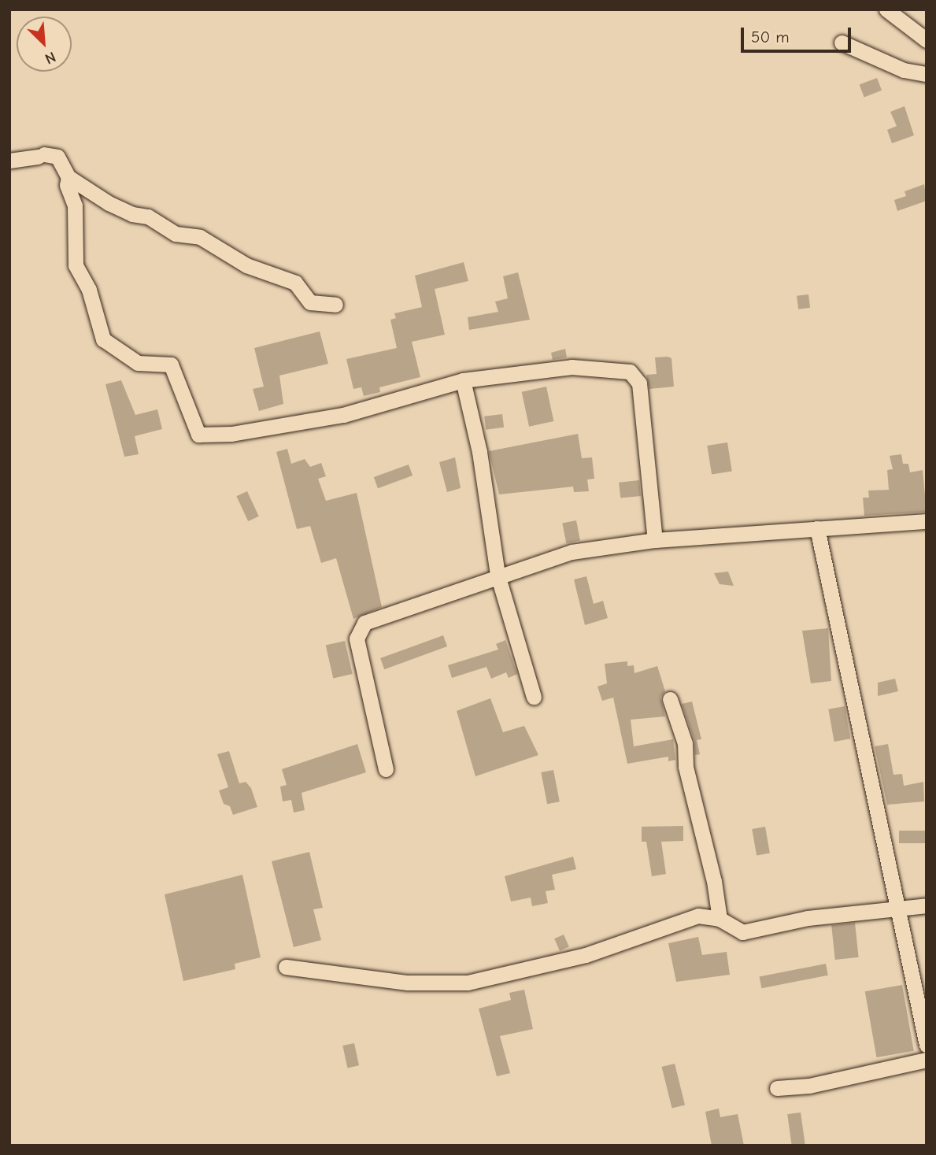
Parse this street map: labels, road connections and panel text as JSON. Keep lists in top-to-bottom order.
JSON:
{
  "scale_bar": "50 m",
  "north": "bottom right"
}
